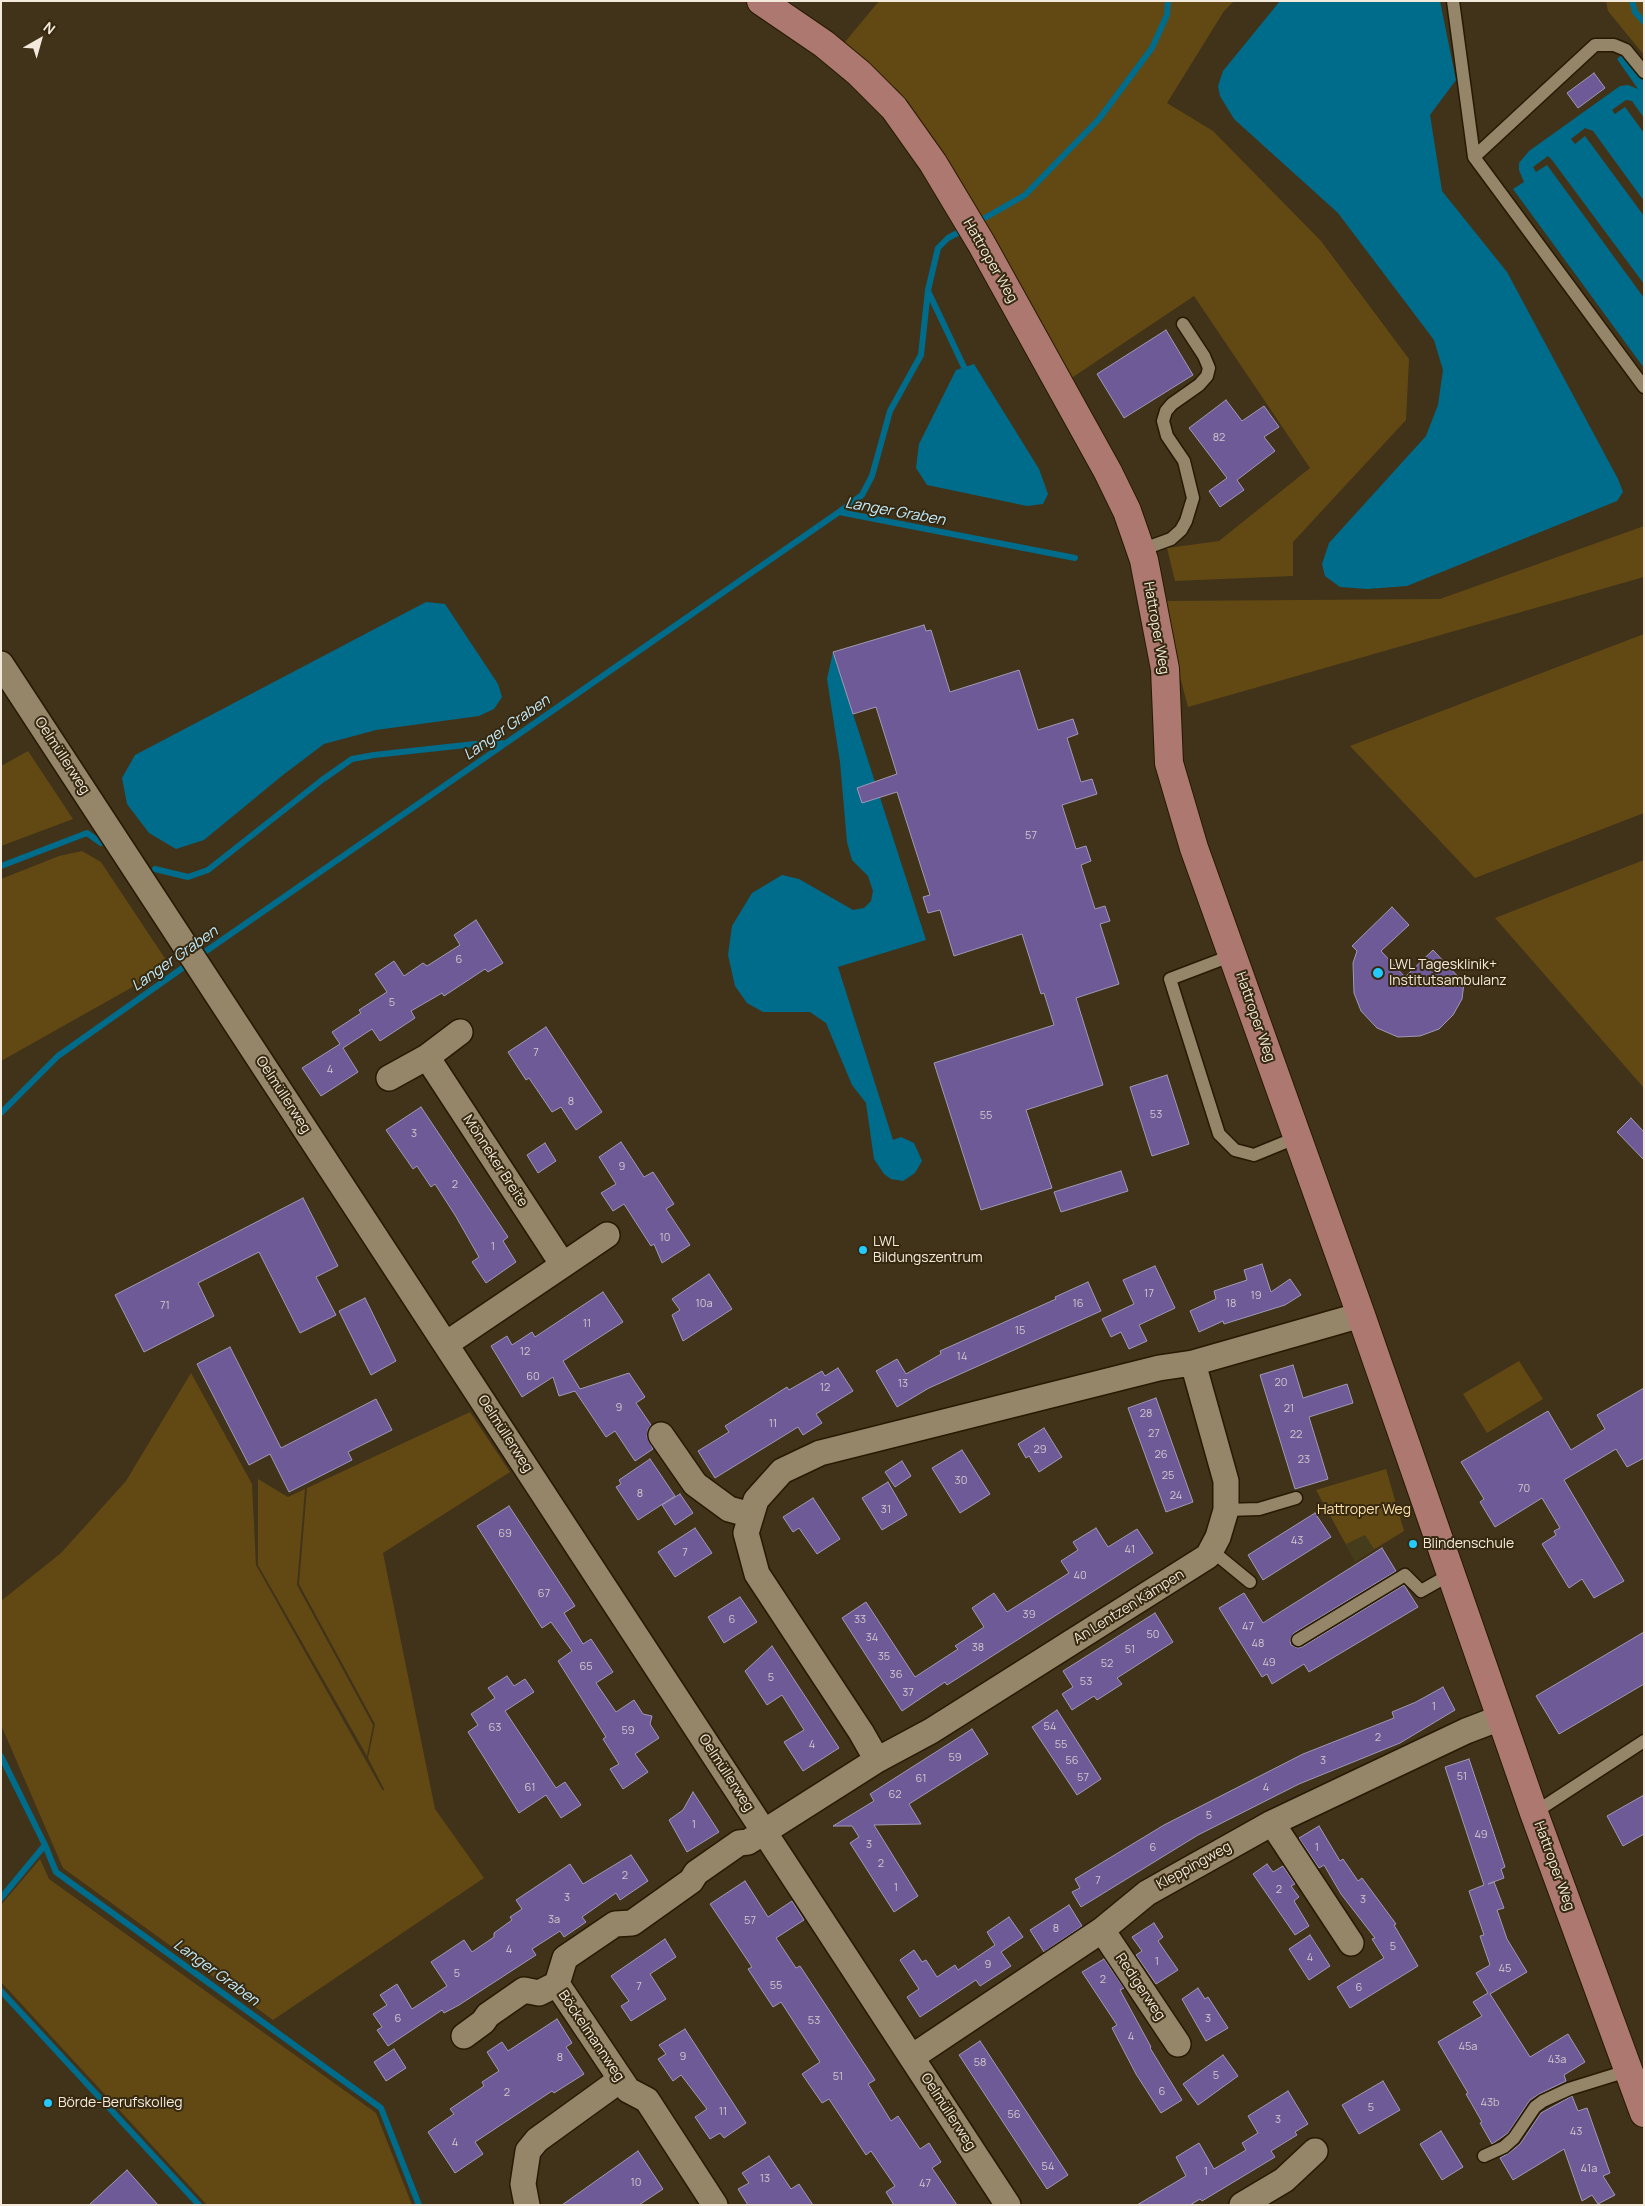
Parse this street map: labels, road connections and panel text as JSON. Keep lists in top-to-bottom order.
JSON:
{
  "streets": {
    "main road": ["Hattroper Weg"],
    "street": [
      "Oelmüllerweg",
      "Mönneker Breite",
      "An Lentzen Kämpen",
      "Kleppingweg",
      "Redigerweg",
      "Böckelmannweg"
    ]
  },
  "crossings": [
    ["Hattroper Weg", "Kleppingweg"],
    ["Oelmüllerweg", "An Lentzen Kämpen"],
    ["Oelmüllerweg", "Kleppingweg"],
    ["Oelmüllerweg", "Böckelmannweg"],
    ["An Lentzen Kämpen", "Böckelmannweg"],
    ["Kleppingweg", "Redigerweg"]
  ],
  "water": ["Langer Graben"],
  "parks": ["Hattroper Weg"],
  "places": [
    "LWL Tagesklinik+ Institutsambulanz",
    "LWL Bildungszentrum",
    "Blindenschule",
    "Börde-Berufskolleg"
  ],
  "house_numbers": [
    "82",
    "57",
    "6",
    "5",
    "7",
    "4",
    "8",
    "53",
    "55",
    "3",
    "9",
    "2",
    "10",
    "1",
    "17",
    "19",
    "10a",
    "16",
    "18",
    "71",
    "11",
    "15",
    "12",
    "14",
    "60",
    "20",
    "13",
    "12",
    "9",
    "21",
    "28",
    "11",
    "27",
    "22",
    "29",
    "26",
    "23",
    "25",
    "30",
    "70",
    "8",
    "24",
    "31",
    "69",
    "43",
    "41",
    "7",
    "40",
    "67",
    "39",
    "6",
    "33",
    "47",
    "50",
    "34",
    "48",
    "38",
    "51",
    "35",
    "49",
    "52",
    "65",
    "36",
    "5",
    "53",
    "37",
    "1",
    "54",
    "63",
    "59",
    "2",
    "4",
    "55",
    "59",
    "56",
    "3",
    "51",
    "57",
    "61",
    "61",
    "4",
    "62",
    "5",
    "1",
    "49",
    "3",
    "6",
    "1",
    "2",
    "2",
    "7",
    "1",
    "2",
    "3",
    "3",
    "3a",
    "57",
    "8",
    "5",
    "4",
    "4",
    "1",
    "9",
    "45",
    "5",
    "2",
    "55",
    "7",
    "6",
    "6",
    "3",
    "53",
    "4",
    "45a",
    "9",
    "8",
    "43a",
    "58",
    "5",
    "51",
    "6",
    "2",
    "43b",
    "5",
    "11",
    "56",
    "3",
    "43",
    "4",
    "54",
    "41a",
    "1",
    "13",
    "10",
    "47"
  ],
  "north": "top right"
}
